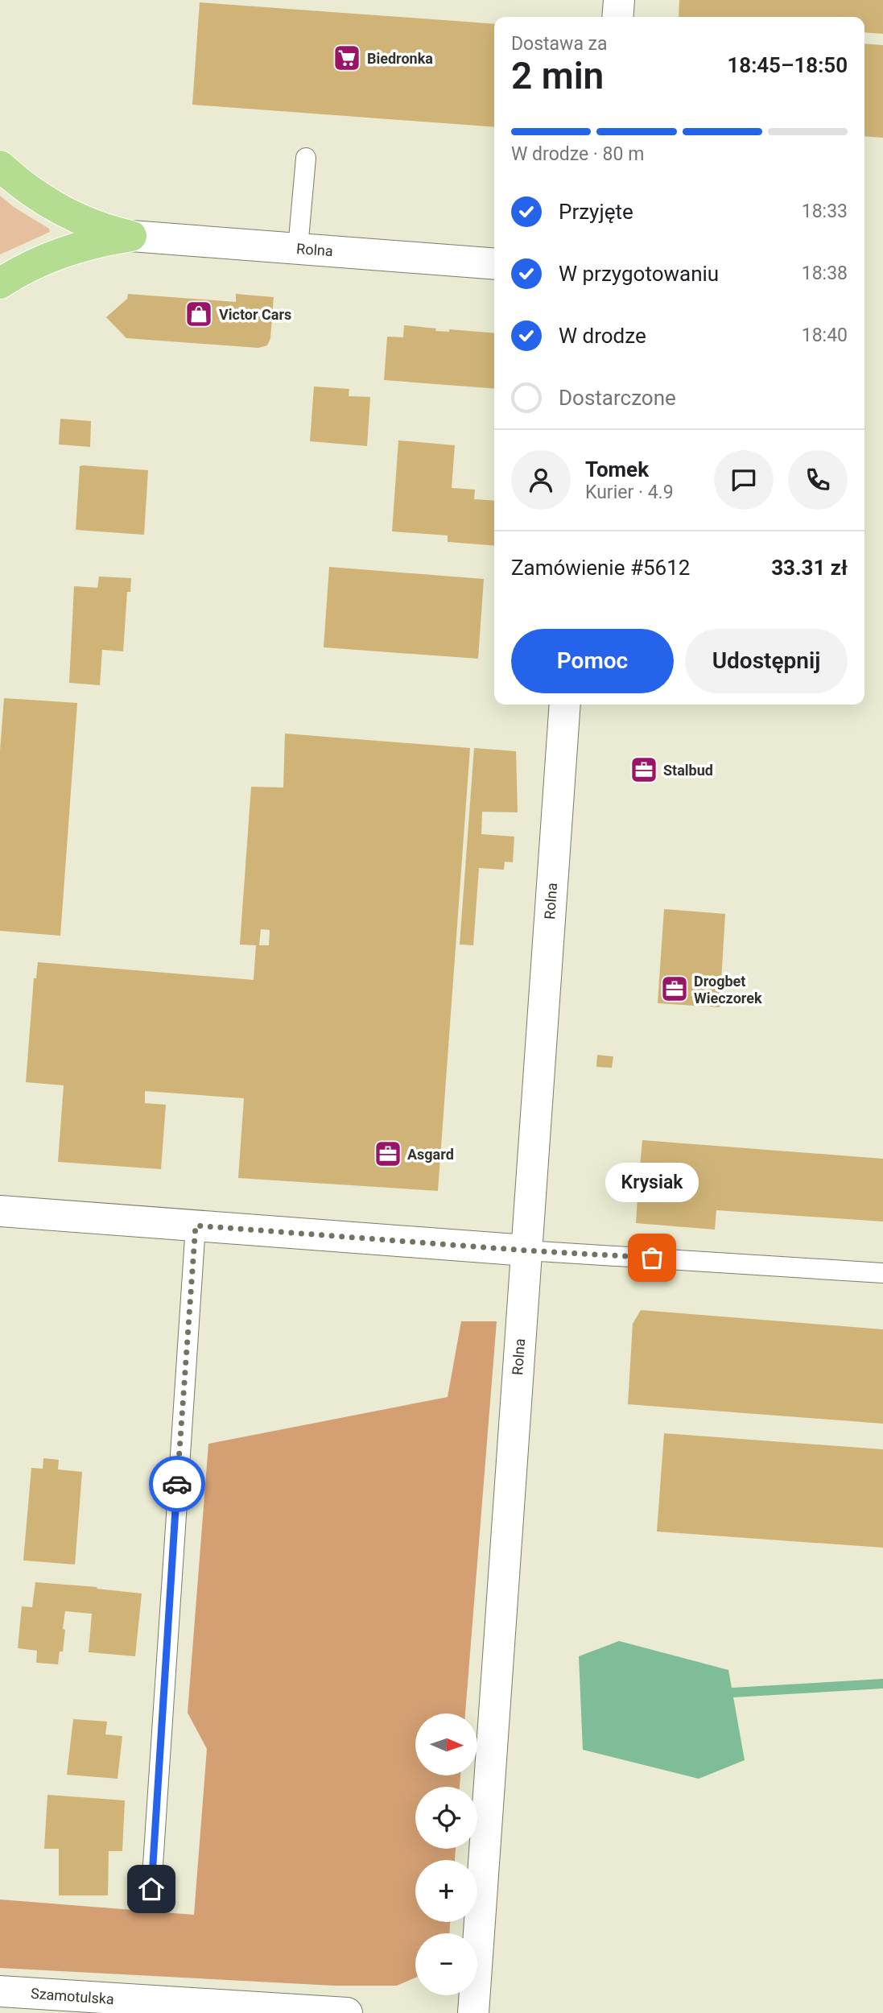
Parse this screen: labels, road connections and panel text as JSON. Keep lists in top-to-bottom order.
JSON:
{
  "streets": {
    "street": ["Rolna", "Szamotulska"]
  },
  "places": {
    "supermarket": ["Biedronka"],
    "shop": ["Victor Cars"],
    "office": ["Stalbud", "Drogbet Wieczorek", "Asgard"],
    "other": ["Krysiak"]
  },
  "north": "right",
  "page": {
    "heading": ["2 min", "Dostawa za", "18:45–18:50"],
    "panel": [
      "Tomek",
      "Kurier · 4.9",
      "Zamówienie #5612",
      "33.31 zł"
    ],
    "bar": "W drodze · 80 m",
    "list": [
      ["Przyjęte", "18:33"],
      ["W przygotowaniu", "18:38"],
      ["W drodze", "18:40"],
      "Dostarczone"
    ],
    "buttons": ["Pomoc", "Udostępnij"],
    "bubble": "Krysiak",
    "map_buttons": ["+", "−"]
  }
}
